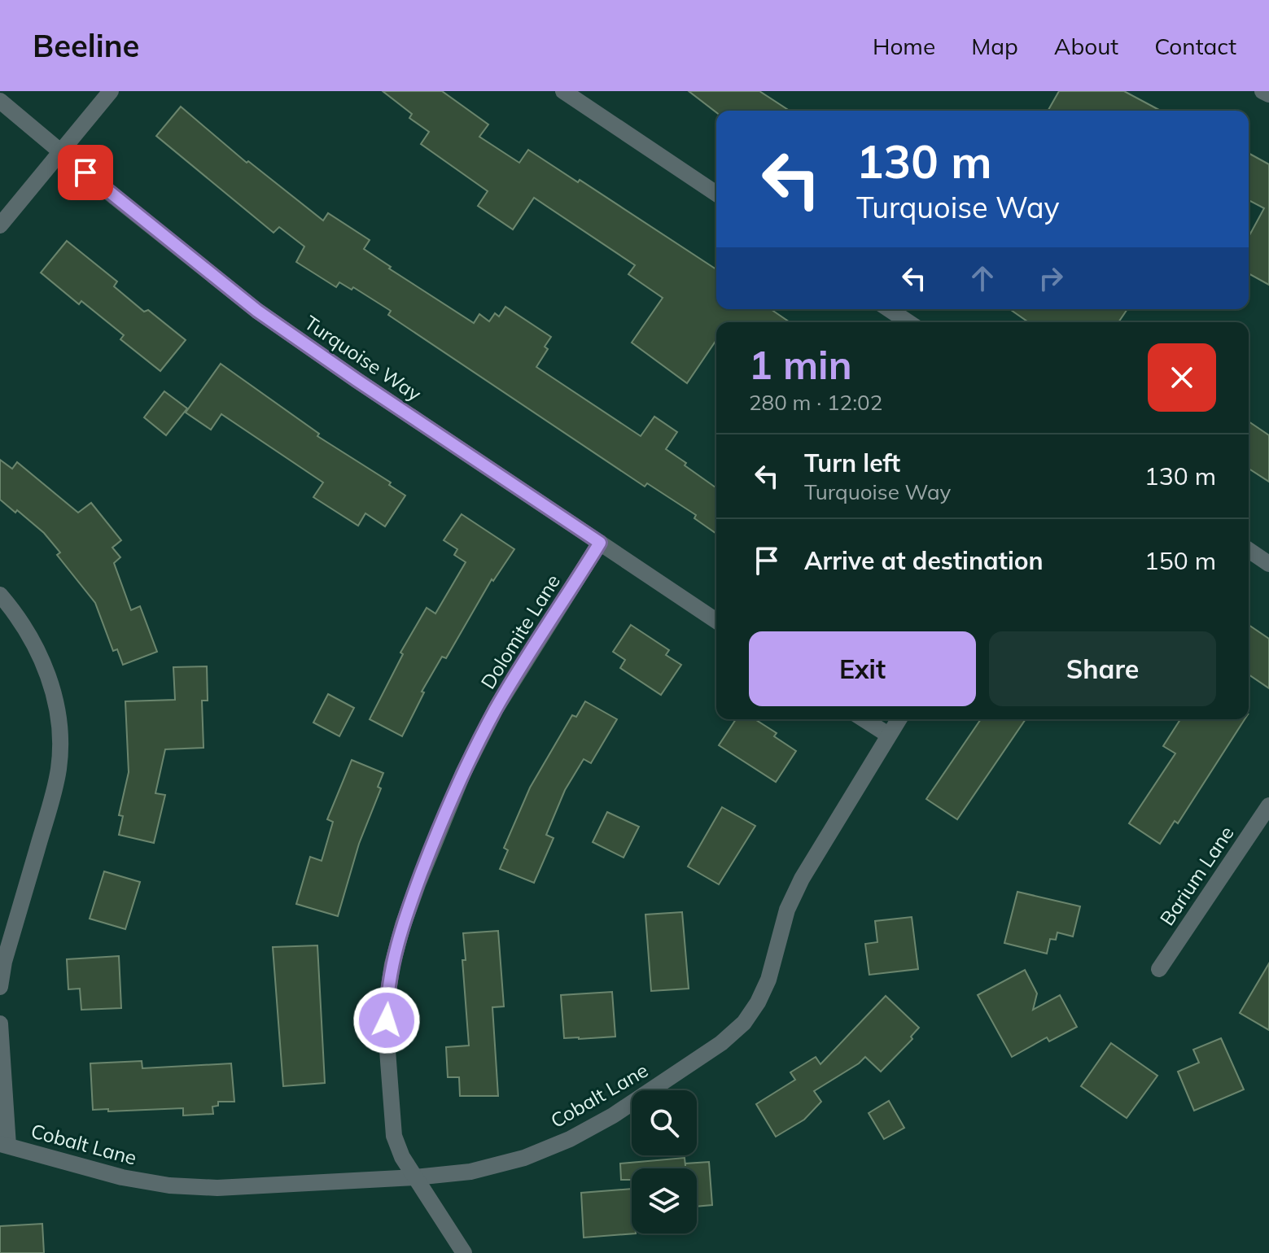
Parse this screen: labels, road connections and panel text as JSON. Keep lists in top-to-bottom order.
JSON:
{
  "streets": {
    "street": [
      "Turquoise Way",
      "Dolomite Lane",
      "Barium Lane",
      "Cobalt Lane"
    ]
  },
  "crossings": [
    ["Turquoise Way", "Dolomite Lane"],
    ["Dolomite Lane", "Cobalt Lane"]
  ],
  "page": {
    "header": "Beeline",
    "nav": [
      "Home",
      "Map",
      "About",
      "Contact"
    ],
    "turn": ["130 m", "Turquoise Way"],
    "heading": ["1 min", "280 m · 12:02"],
    "list": [
      {
        "name": "Turn left",
        "note": "Turquoise Way",
        "value": "130 m"
      },
      {
        "name": "Arrive at destination",
        "value": "150 m"
      }
    ],
    "buttons": ["Exit", "Share"]
  }
}
